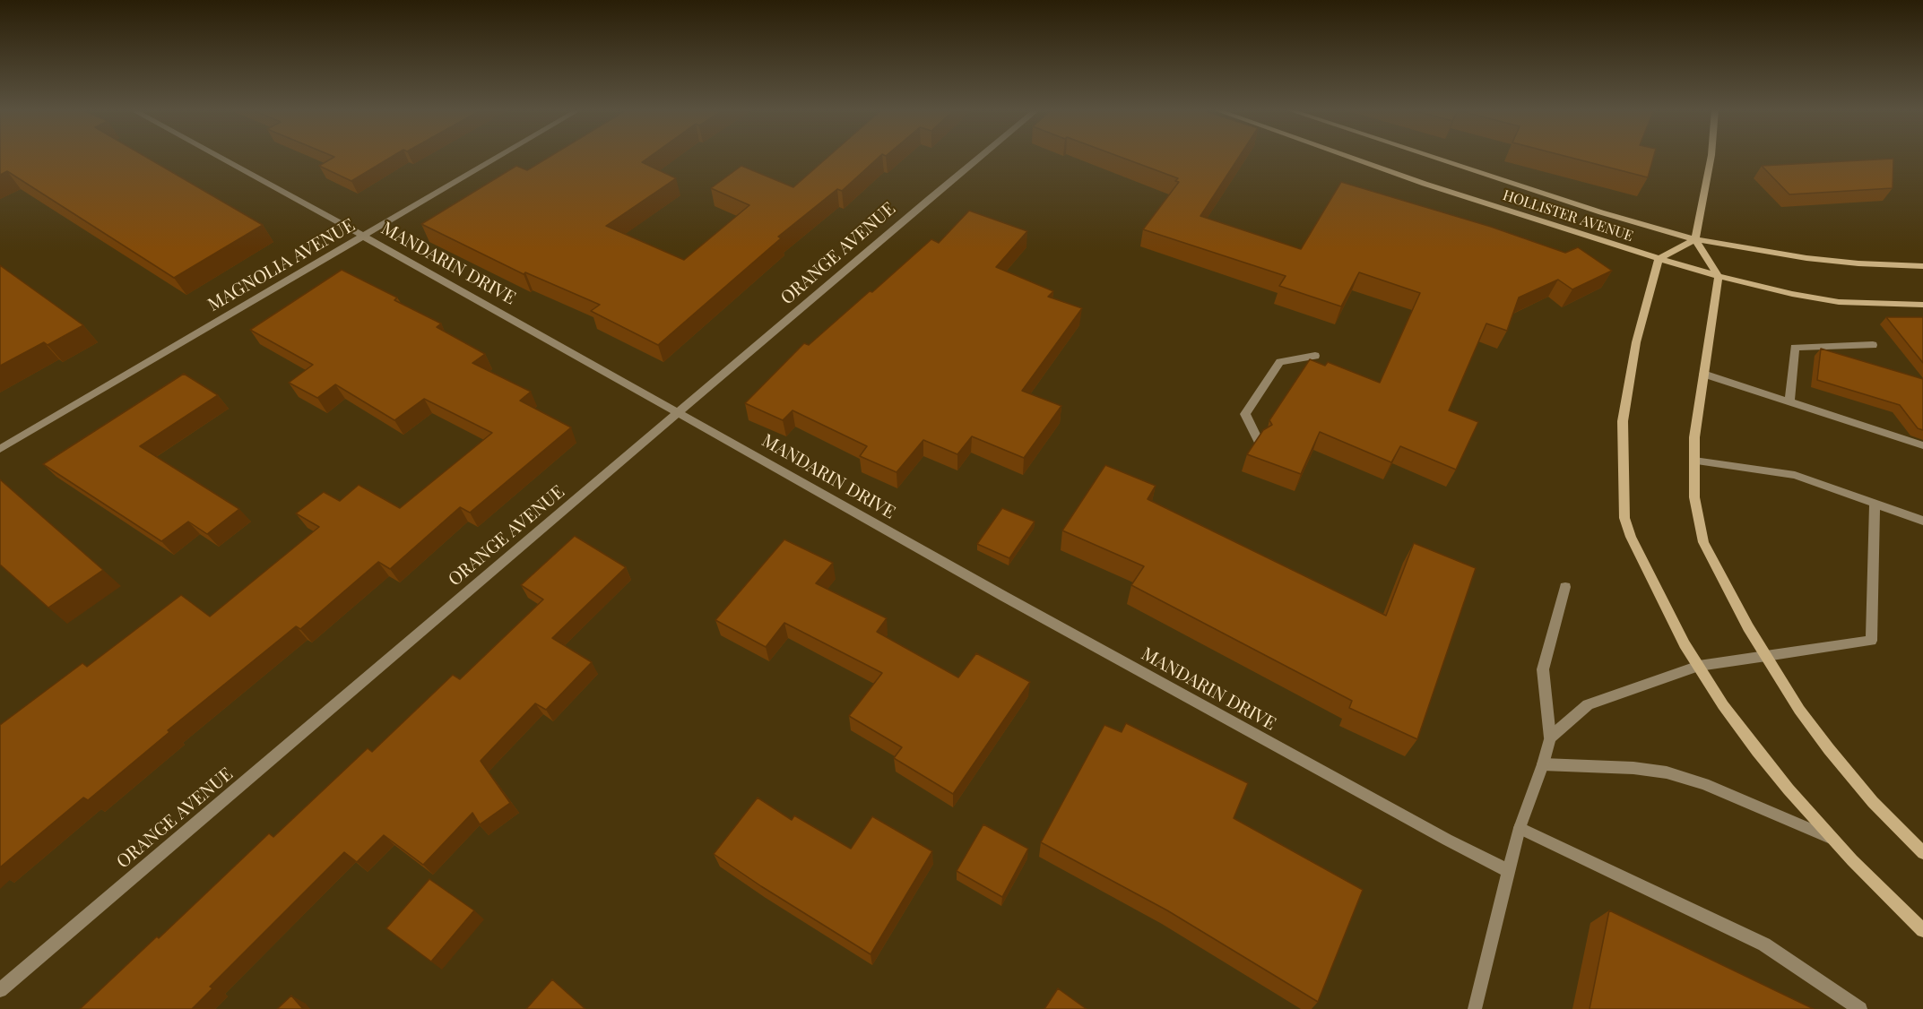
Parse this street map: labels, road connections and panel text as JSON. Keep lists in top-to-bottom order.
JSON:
{
  "streets": {
    "main road": ["HOLLISTER AVENUE"],
    "street": ["ORANGE AVENUE", "MANDARIN DRIVE", "MAGNOLIA AVENUE"]
  },
  "crossings": [
    ["ORANGE AVENUE", "MANDARIN DRIVE"],
    ["MANDARIN DRIVE", "MAGNOLIA AVENUE"]
  ]
}
